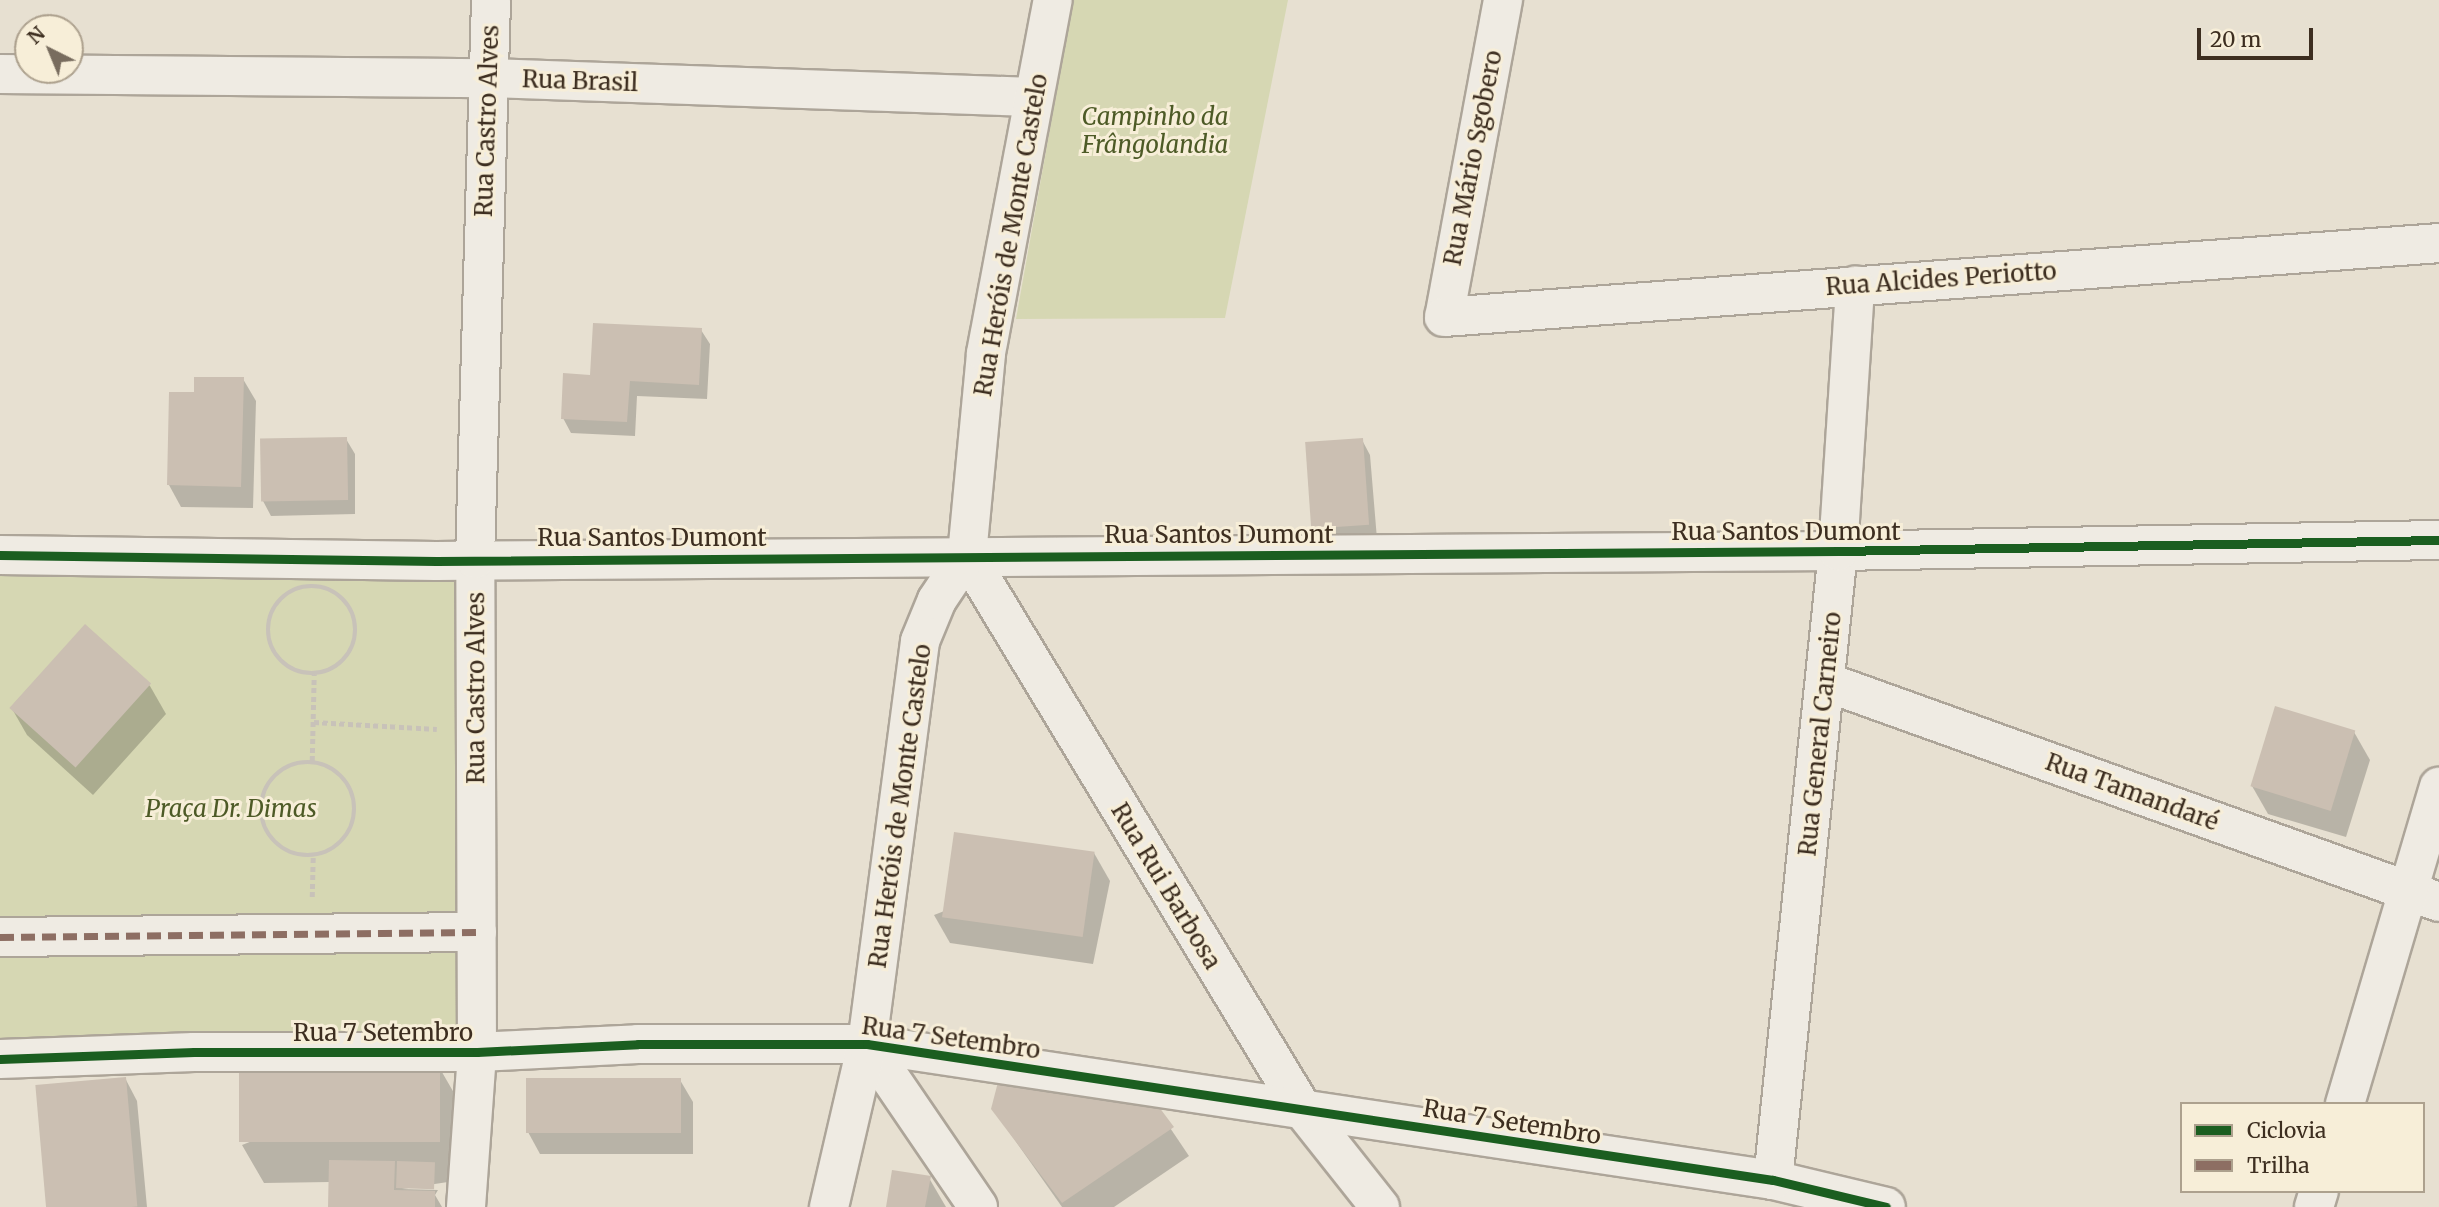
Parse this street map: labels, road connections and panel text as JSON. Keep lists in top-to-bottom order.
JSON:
{
  "streets": {
    "street": [
      "Rua Brasil",
      "Rua Castro Alves",
      "Rua Mário Sgobero",
      "Rua Heróis de Monte Castelo",
      "Rua Alcides Periotto",
      "Rua Santos Dumont",
      "Rua General Carneiro",
      "Rua Tamandaré",
      "Rua Rui Barbosa",
      "Rua 7 Setembro"
    ]
  },
  "crossings": [
    ["Rua Brasil", "Rua Castro Alves"],
    ["Rua Brasil", "Rua Heróis de Monte Castelo"],
    ["Rua Castro Alves", "Rua Santos Dumont"],
    ["Rua Castro Alves", "Rua 7 Setembro"],
    ["Rua Mário Sgobero", "Rua Alcides Periotto"],
    ["Rua Heróis de Monte Castelo", "Rua Santos Dumont"],
    ["Rua Heróis de Monte Castelo", "Rua Rui Barbosa"],
    ["Rua Heróis de Monte Castelo", "Rua 7 Setembro"],
    ["Rua Alcides Periotto", "Rua General Carneiro"],
    ["Rua Santos Dumont", "Rua General Carneiro"],
    ["Rua Santos Dumont", "Rua Rui Barbosa"],
    ["Rua General Carneiro", "Rua Tamandaré"],
    ["Rua General Carneiro", "Rua 7 Setembro"],
    ["Rua Rui Barbosa", "Rua 7 Setembro"]
  ],
  "parks": ["Campinho da Frângolandia", "Praça Dr. Dimas"],
  "legend": ["Ciclovia", "Trilha"],
  "scale_bar": "20 m",
  "north": "top left"
}
